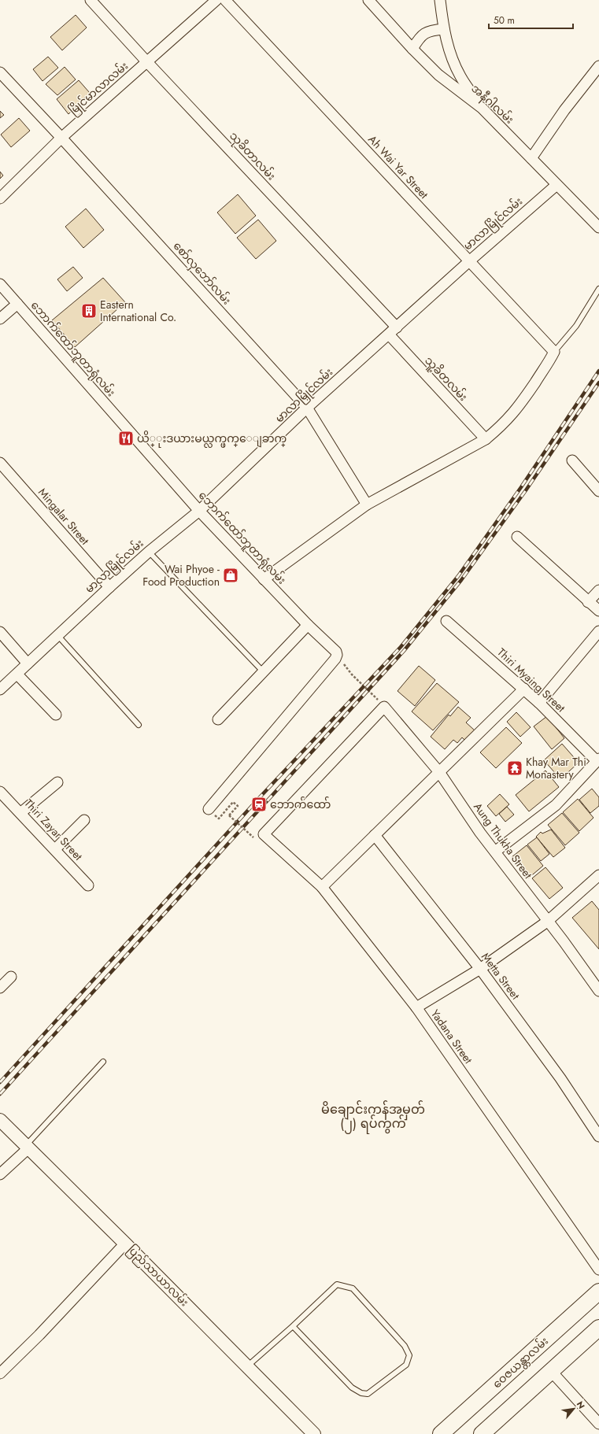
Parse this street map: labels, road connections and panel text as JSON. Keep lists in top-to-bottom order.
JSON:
{
  "streets": {
    "main road": ["ဝေဇယန္တာလမ်း"],
    "street": [
      "မြိုင်မာလာလမ်း",
      "အနီဂါလမ်း",
      "သုခိတာလမ်း",
      "Ah Wai Yar Street",
      "မာလာမြိုင်လမ်း",
      "စော်လှဘော်လမ်း",
      "ဘောက်ထော်ဘူတာရုံလမ်း",
      "သူ့ခိတလမ်း",
      "Mingalar Street",
      "Thiri Myaing Street",
      "Thiri Zayar Street",
      "Aung Thukha Street",
      "Metta Street",
      "Yadana Street",
      "ပြည်သာယာလမ်း"
    ]
  },
  "crossings": [
    ["မြိုင်မာလာလမ်း", "သုခိတာလမ်း"],
    ["မြိုင်မာလာလမ်း", "စော်လှဘော်လမ်း"],
    ["အနီဂါလမ်း", "မာလာမြိုင်လမ်း"],
    ["သုခိတာလမ်း", "မာလာမြိုင်လမ်း"],
    ["Ah Wai Yar Street", "မာလာမြိုင်လမ်း"],
    ["မာလာမြိုင်လမ်း", "စော်လှဘော်လမ်း"],
    ["မာလာမြိုင်လမ်း", "ဘောက်ထော်ဘူတာရုံလမ်း"],
    ["မာလာမြိုင်လမ်း", "သူ့ခိတလမ်း"],
    ["မာလာမြိုင်လမ်း", "Mingalar Street"],
    ["Aung Thukha Street", "Yadana Street"]
  ],
  "districts": ["မိချောင်းကန်အမှတ် (၂) ရပ်ကွက်"],
  "places": {
    "building": ["Eastern International Co."],
    "restaurant": ["ယိ္ုးဒယားမယ္လက္ဖက္ေျခာက္"],
    "shop": ["Wai Phyoe - Food Production"],
    "temple": ["Khay Mar Thi Monastery"],
    "station": ["ဘောက်ထော်"]
  },
  "scale_bar": "50 m",
  "north": "top right"
}
